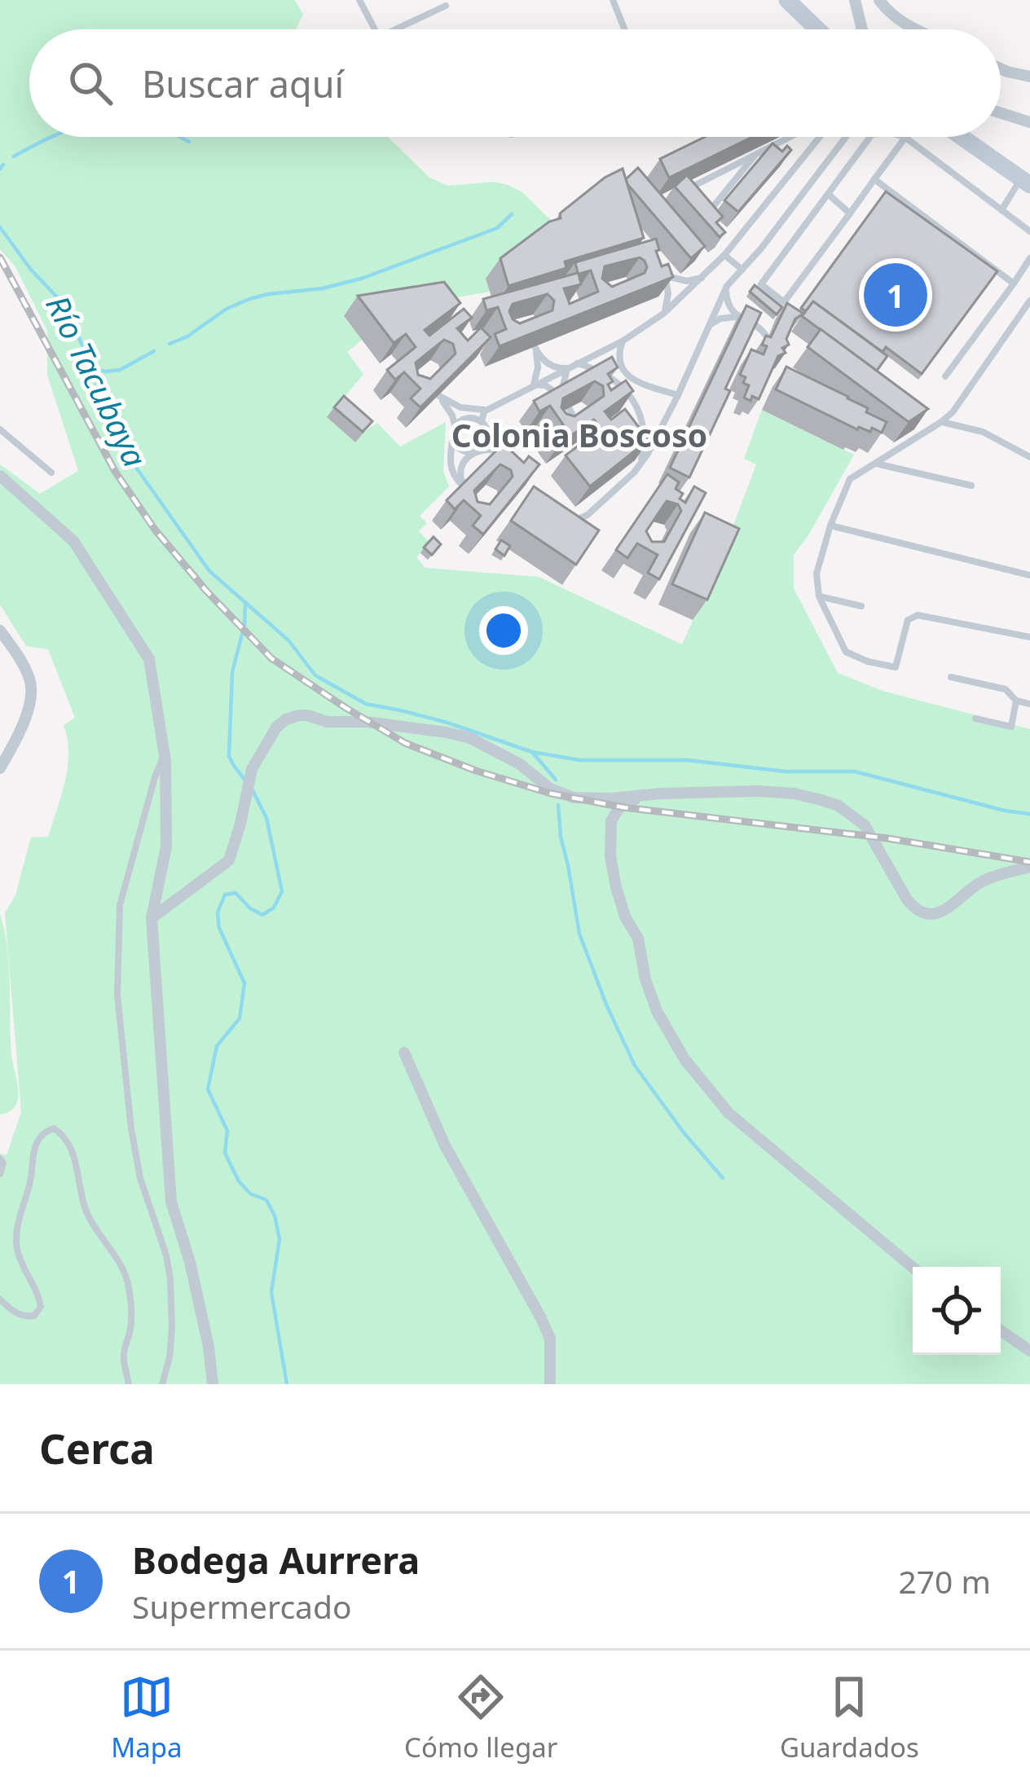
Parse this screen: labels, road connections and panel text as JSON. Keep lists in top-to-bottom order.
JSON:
{
  "districts": ["Colonia Boscoso"],
  "water": ["Río Tacubaya"],
  "page": {
    "search": "Buscar aquí",
    "pins": "1",
    "heading": "Cerca",
    "list": [
      {
        "mark": "1",
        "name": "Bodega Aurrera",
        "note": "Supermercado",
        "value": "270 m"
      }
    ],
    "nav": ["Mapa", "Cómo llegar", "Guardados"]
  }
}
